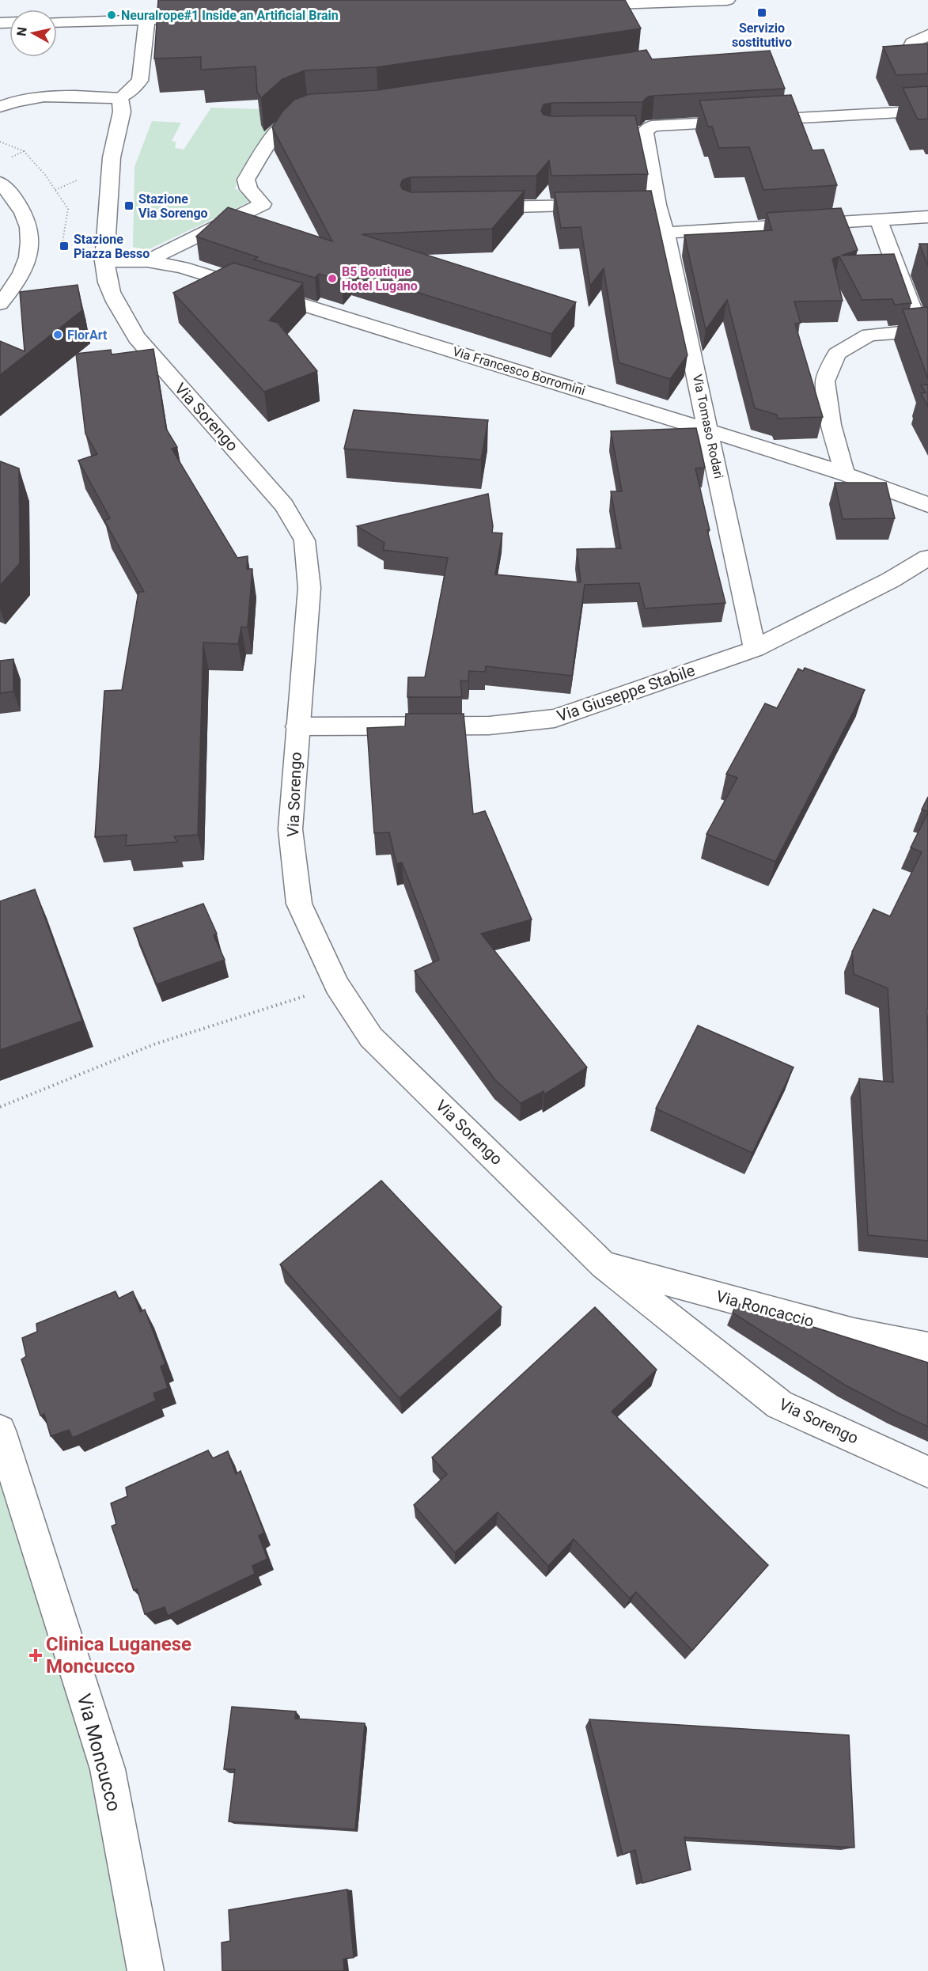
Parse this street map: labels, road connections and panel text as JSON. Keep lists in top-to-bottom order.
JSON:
{
  "streets": {
    "street": [
      "Via Francesco Borromini",
      "Via Sorengo",
      "Via Tomaso Rodari",
      "Via Giuseppe Stabile",
      "Via Roncaccio",
      "Via Moncucco"
    ]
  },
  "crossings": [
    ["Via Francesco Borromini", "Via Sorengo"],
    ["Via Francesco Borromini", "Via Tomaso Rodari"],
    ["Via Sorengo", "Via Giuseppe Stabile"],
    ["Via Sorengo", "Via Roncaccio"],
    ["Via Tomaso Rodari", "Via Giuseppe Stabile"]
  ],
  "places": {
    "transit": ["Servizio sostitutivo", "Stazione Via Sorengo", "Stazione Piazza Besso"],
    "other": ["Neuralrope#1 Inside an Artificial Brain", "B5 Boutique Hotel Lugano", "FlorArt"],
    "health": ["Clinica Luganese Moncucco"]
  },
  "north": "left"
}
